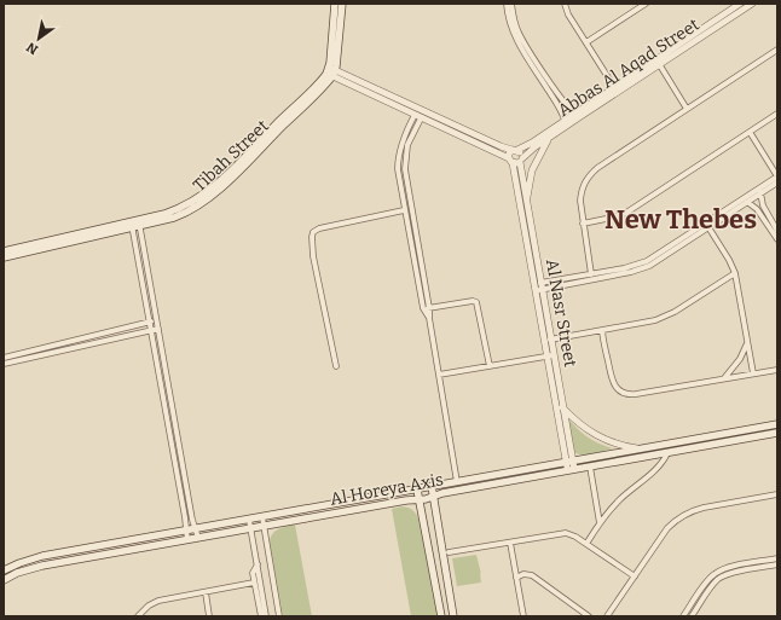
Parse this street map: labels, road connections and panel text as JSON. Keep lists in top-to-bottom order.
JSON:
{
  "streets": {
    "main road": ["Tibah Street", "Al Horeya Axis"],
    "street": ["Abbas Al Aqad Street", "Al Nasr Street"]
  },
  "crossings": [
    ["Abbas Al Aqad Street", "Al Nasr Street"],
    ["Al Nasr Street", "Al Horeya Axis"]
  ],
  "districts": ["New Thebes"],
  "north": "bottom left"
}
